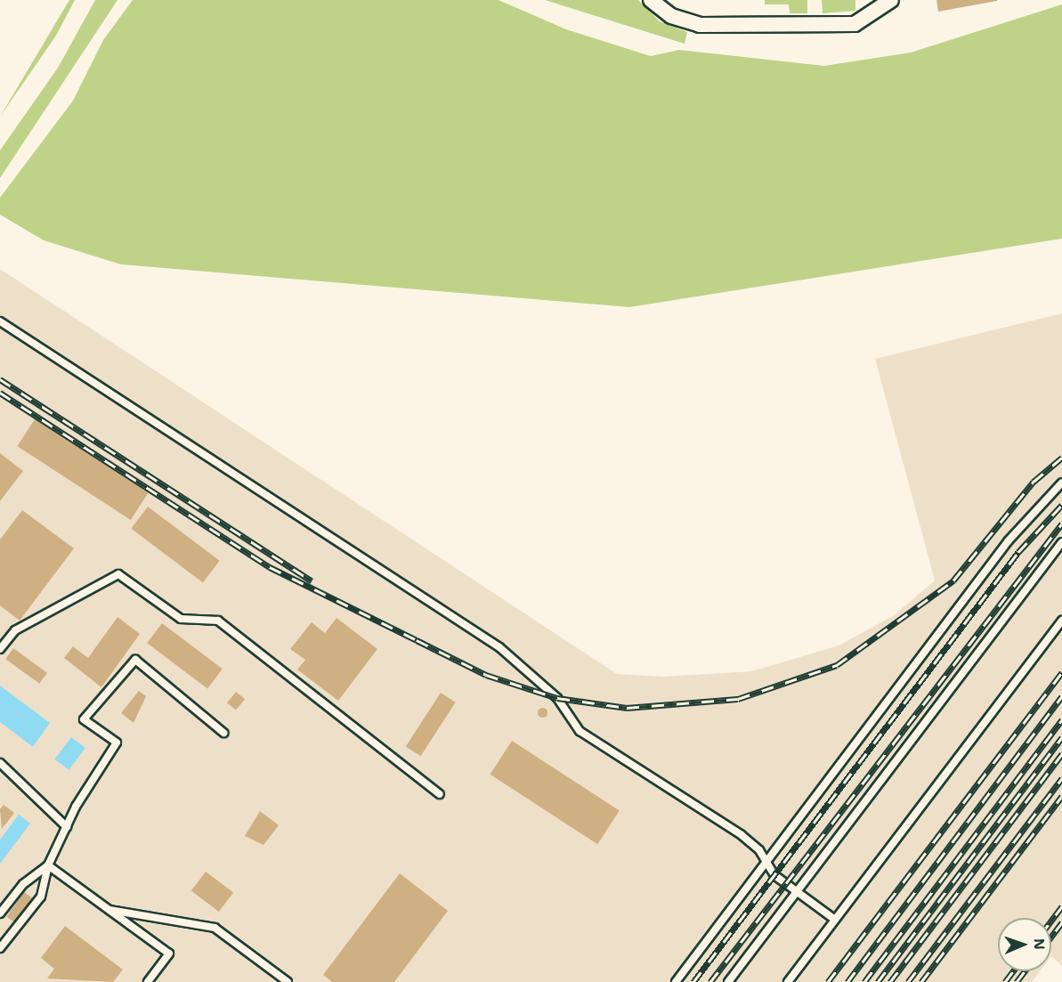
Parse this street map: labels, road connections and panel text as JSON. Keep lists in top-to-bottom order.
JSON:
{
  "north": "right"
}
